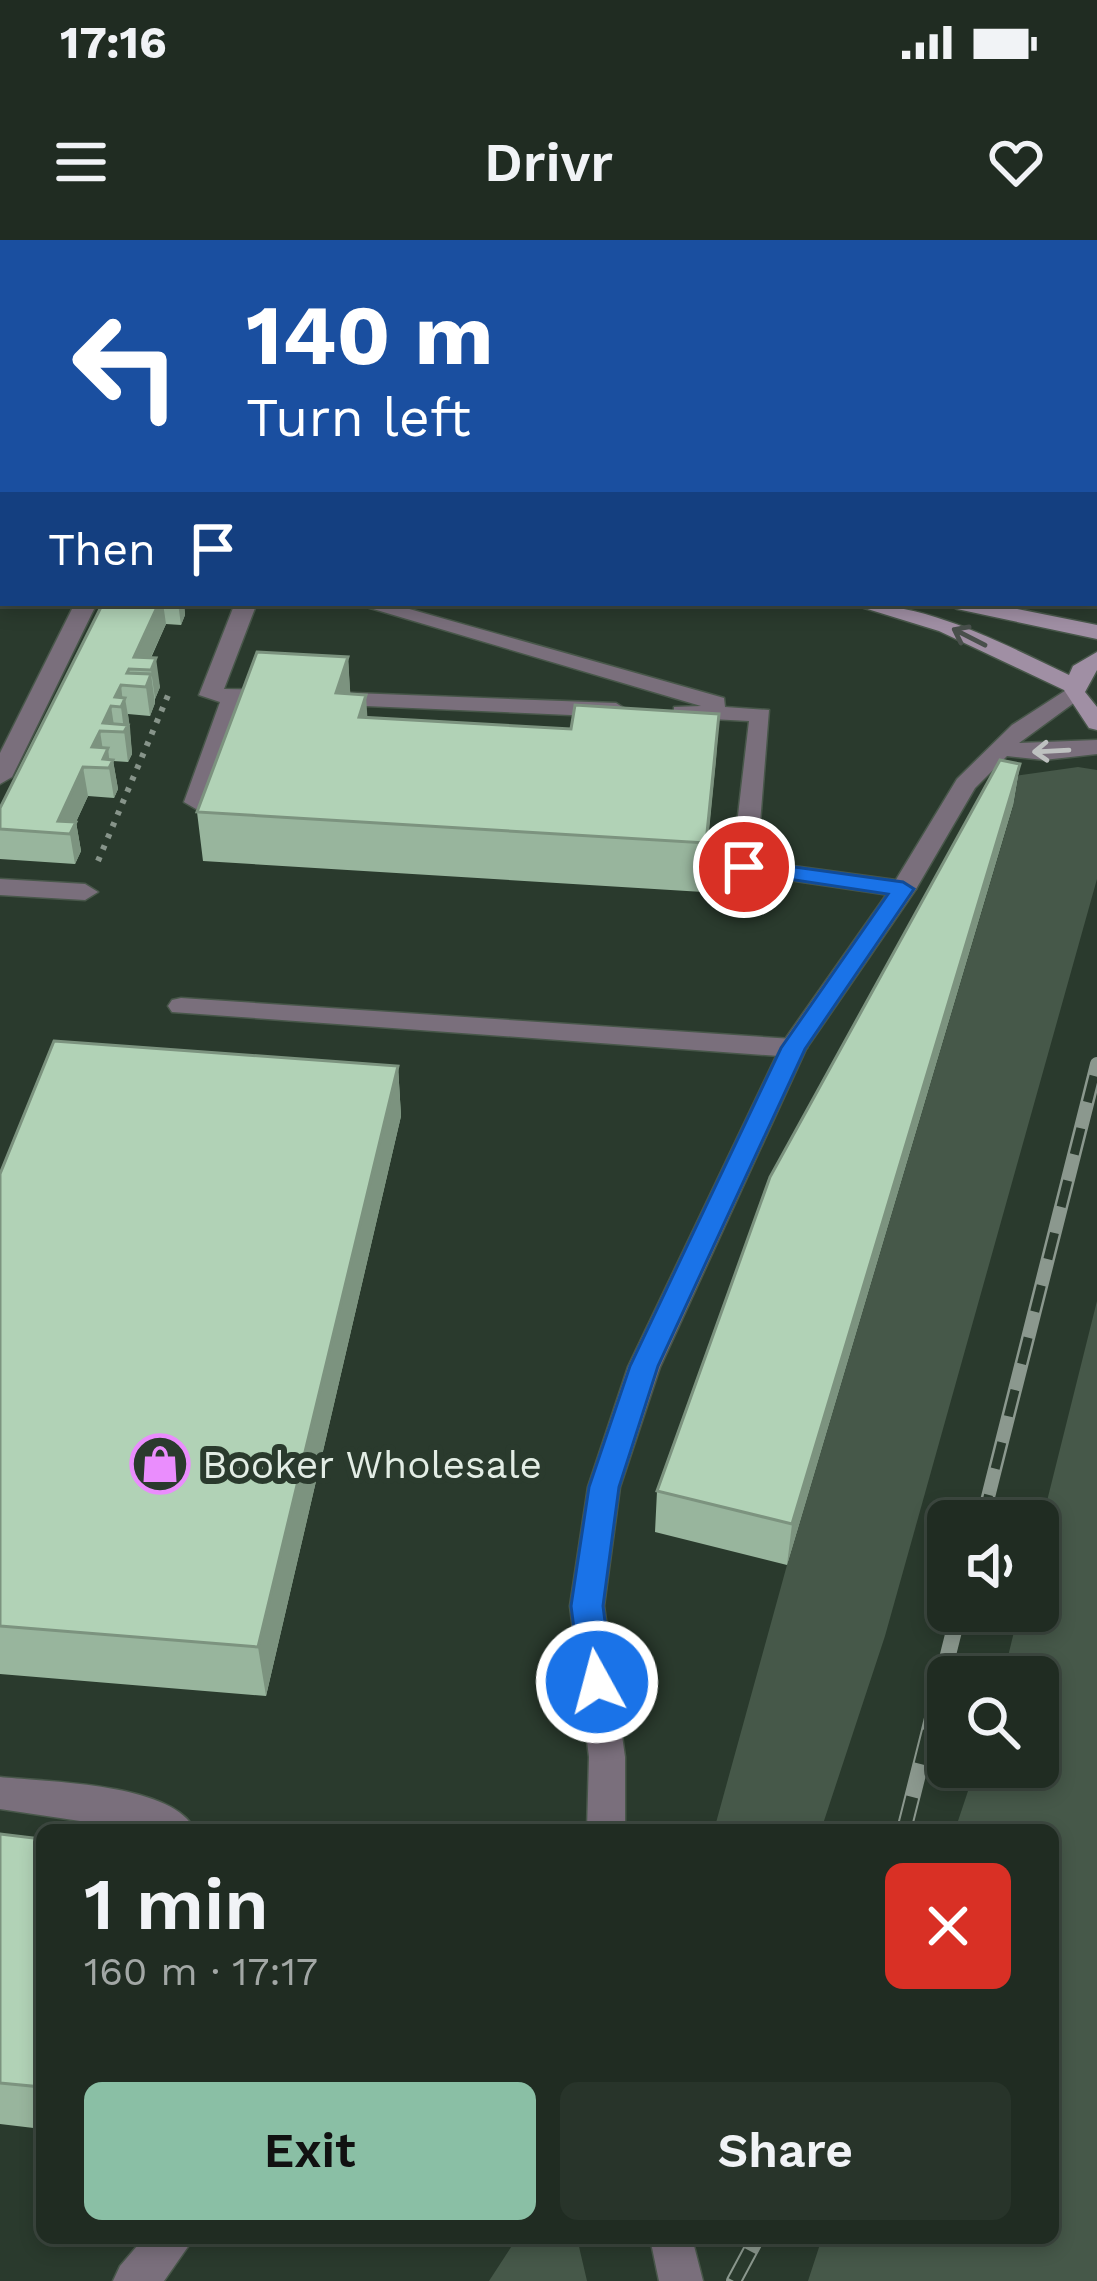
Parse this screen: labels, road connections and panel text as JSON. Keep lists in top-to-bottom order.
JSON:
{
  "places": {
    "shop": ["Booker Wholesale"]
  },
  "page": {
    "status": "17:16",
    "header": "Drivr",
    "turn": ["140 m", "Turn left"],
    "then": "Then",
    "heading": ["1 min", "160 m · 17:17"],
    "buttons": ["Exit", "Share"]
  }
}
